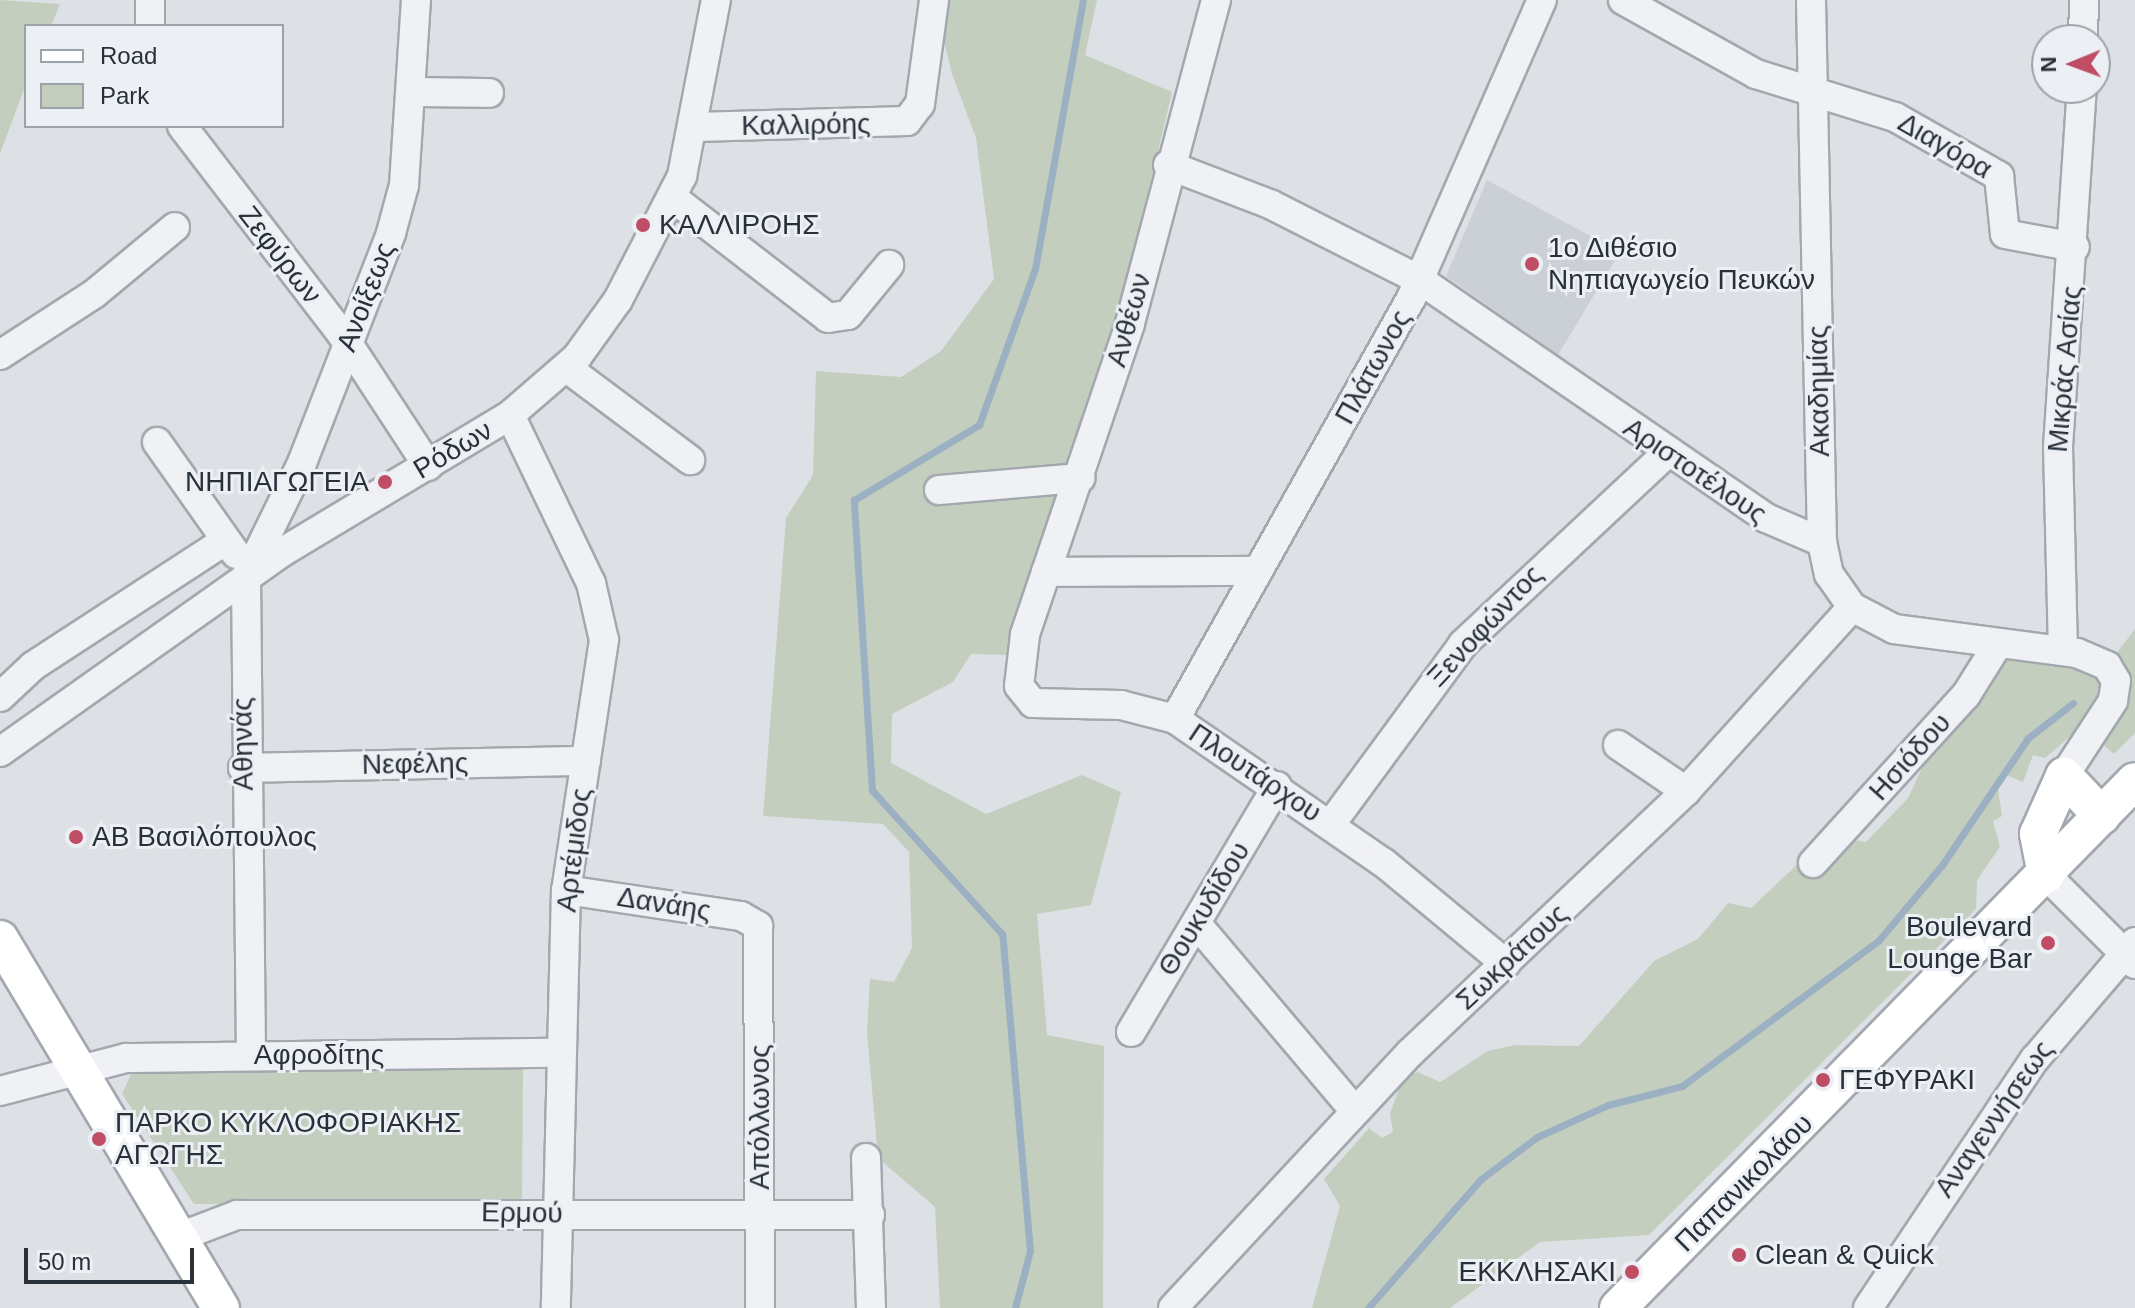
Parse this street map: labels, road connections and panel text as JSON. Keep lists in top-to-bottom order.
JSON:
{
  "streets": {
    "main road": ["Παπανικολάου"],
    "street": [
      "Καλλιρόης",
      "Διαγόρα",
      "Ζεφύρων",
      "Ανοίξεως",
      "Ανθέων",
      "Πλάτωνος",
      "Μικράς Ασίας",
      "Ακαδημίας",
      "Ρόδων",
      "Αριστοτέλους",
      "Ξενοφώντος",
      "Αθηνάς",
      "Ησιόδου",
      "Νεφέλης",
      "Πλουτάρχου",
      "Αρτέμιδος",
      "Δανάης",
      "Θουκυδίδου",
      "Σωκράτους",
      "Αφροδίτης",
      "Απόλλωνος",
      "Αναγεννήσεως",
      "Ερμού"
    ]
  },
  "crossings": [
    ["Καλλιρόης", "Ρόδων"],
    ["Διαγόρα", "Μικράς Ασίας"],
    ["Διαγόρα", "Ακαδημίας"],
    ["Ζεφύρων", "Ανοίξεως"],
    ["Ζεφύρων", "Ρόδων"],
    ["Ανοίξεως", "Ρόδων"],
    ["Ανοίξεως", "Αθηνάς"],
    ["Ανθέων", "Αριστοτέλους"],
    ["Ανθέων", "Πλουτάρχου"],
    ["Πλάτωνος", "Αριστοτέλους"],
    ["Πλάτωνος", "Πλουτάρχου"],
    ["Ακαδημίας", "Αριστοτέλους"],
    ["Ρόδων", "Αθηνάς"],
    ["Ρόδων", "Αρτέμιδος"],
    ["Αριστοτέλους", "Ξενοφώντος"],
    ["Ξενοφώντος", "Πλουτάρχου"],
    ["Αθηνάς", "Νεφέλης"],
    ["Αθηνάς", "Αφροδίτης"],
    ["Νεφέλης", "Αρτέμιδος"],
    ["Πλουτάρχου", "Θουκυδίδου"],
    ["Πλουτάρχου", "Σωκράτους"],
    ["Αρτέμιδος", "Δανάης"],
    ["Αρτέμιδος", "Αφροδίτης"],
    ["Αρτέμιδος", "Ερμού"],
    ["Δανάης", "Απόλλωνος"],
    ["Απόλλωνος", "Ερμού"]
  ],
  "places": [
    "ΚΑΛΛΙΡΟΗΣ",
    "1ο Διθέσιο Νηπιαγωγείο Πευκών",
    "ΝΗΠΙΑΓΩΓΕΙΑ",
    "ΑΒ Βασιλόπουλος",
    "Boulevard Lounge Bar",
    "ΓΕΦΥΡΑΚΙ",
    "ΠΑΡΚΟ ΚΥΚΛΟΦΟΡΙΑΚΗΣ ΑΓΩΓΗΣ",
    "Clean & Quick",
    "ΕΚΚΛΗΣΑΚΙ"
  ],
  "legend": ["Road", "Park"],
  "scale_bar": "50 m",
  "north": "left"
}
